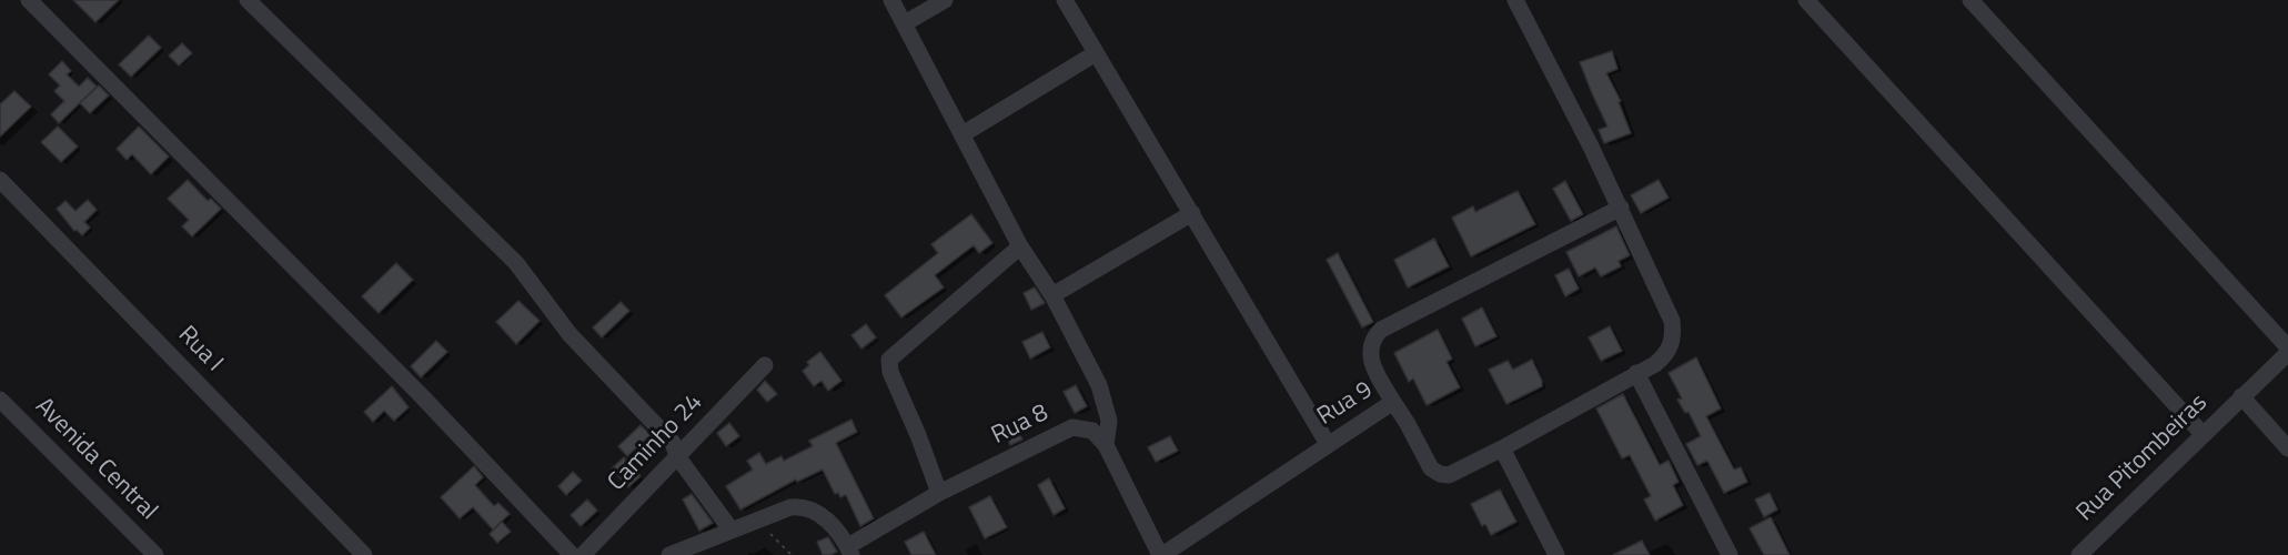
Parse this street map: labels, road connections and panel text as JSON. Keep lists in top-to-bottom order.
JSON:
{
  "streets": {
    "street": [
      "Rua I",
      "Rua 9",
      "Rua 8",
      "Caminho 24",
      "Rua Pitombeiras",
      "Avenida Central"
    ]
  }
}
